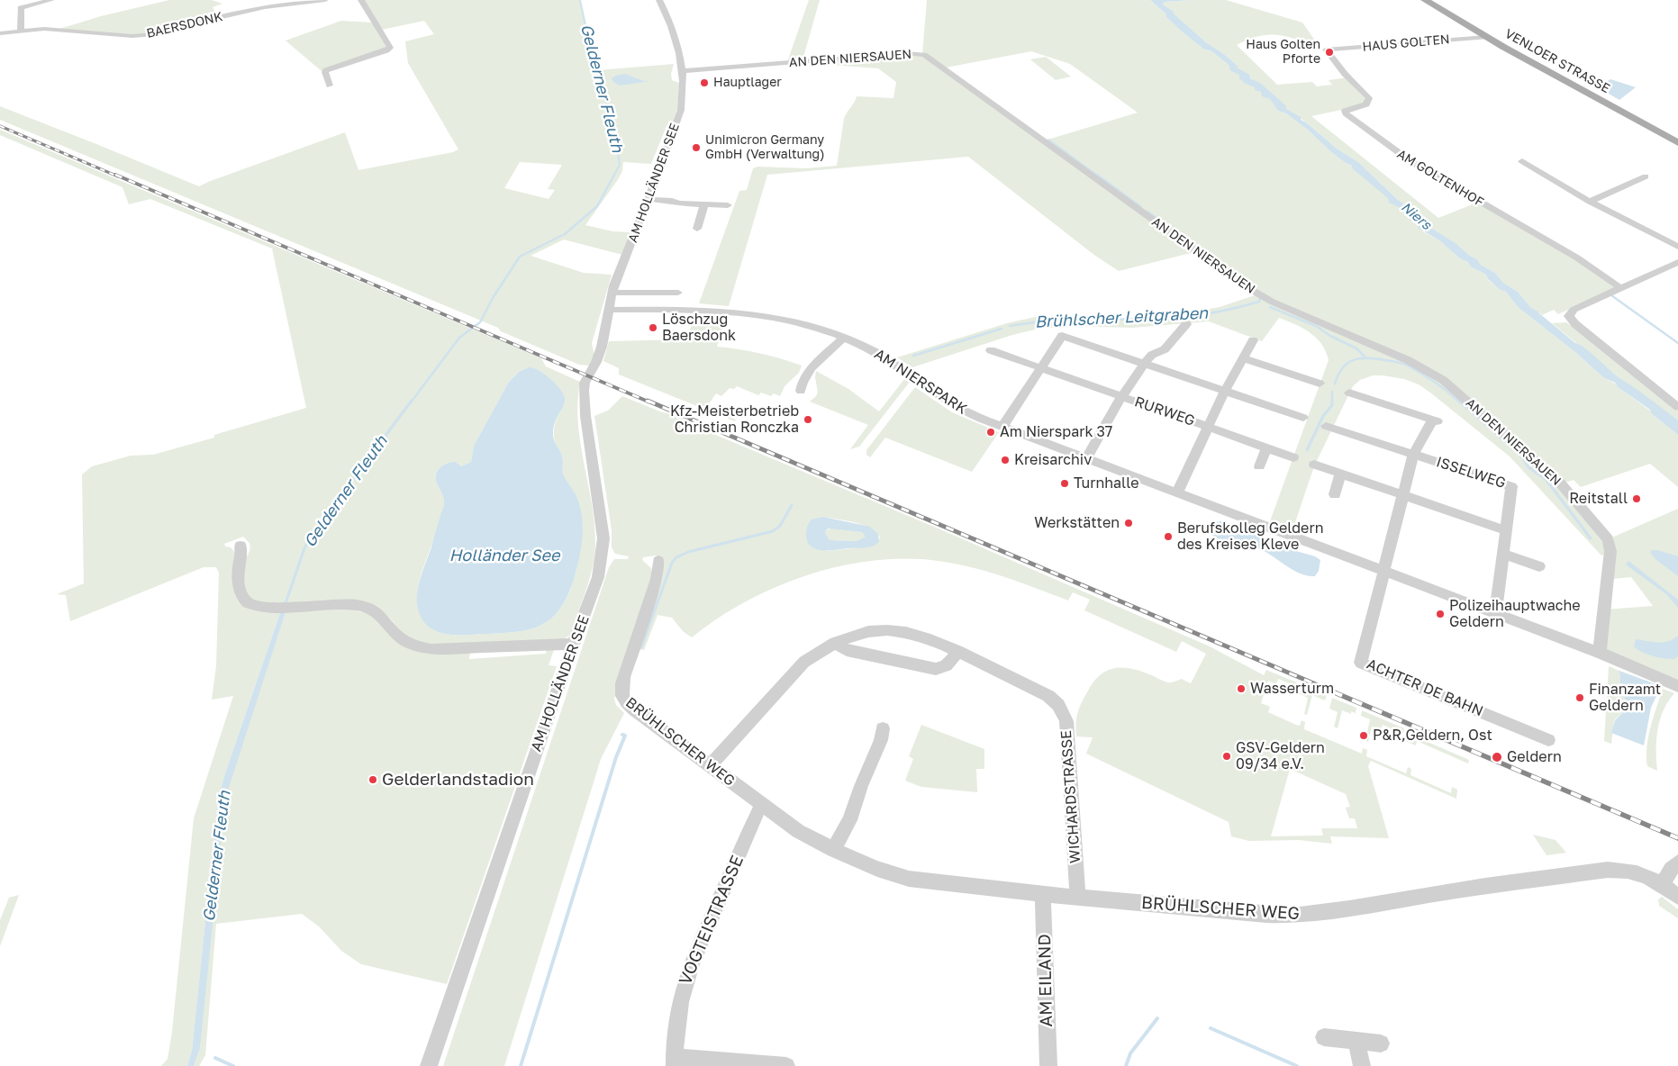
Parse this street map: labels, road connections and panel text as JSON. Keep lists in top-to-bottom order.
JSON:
{
  "streets": {
    "main road": ["VENLOER STRASSE"],
    "street": [
      "BAERSDONK",
      "HAUS GOLTEN",
      "AN DEN NIERSAUEN",
      "AM GOLTENHOF",
      "AM HOLLÄNDER SEE",
      "AM NIERSPARK",
      "RURWEG",
      "ISSELWEG",
      "ACHTER DE BAHN",
      "BRÜHLSCHER WEG",
      "WICHARDSTRASSE",
      "VOGTEISTRASSE",
      "AM EILAND"
    ]
  },
  "crossings": [
    ["HAUS GOLTEN", "VENLOER STRASSE"],
    ["HAUS GOLTEN", "AM GOLTENHOF"],
    ["AN DEN NIERSAUEN", "AM HOLLÄNDER SEE"],
    ["AN DEN NIERSAUEN", "AM NIERSPARK"],
    ["AM HOLLÄNDER SEE", "AM NIERSPARK"],
    ["AM NIERSPARK", "RURWEG"],
    ["AM NIERSPARK", "ISSELWEG"],
    ["AM NIERSPARK", "ACHTER DE BAHN"],
    ["BRÜHLSCHER WEG", "WICHARDSTRASSE"],
    ["BRÜHLSCHER WEG", "VOGTEISTRASSE"],
    ["BRÜHLSCHER WEG", "AM EILAND"]
  ],
  "water": [
    "Gelderner Fleuth",
    "Niers",
    "Brühlscher Leitgraben",
    "Holländer See"
  ],
  "places": [
    "Haus Golten Pforte",
    "Hauptlager",
    "Unimicron Germany GmbH (Verwaltung)",
    "Löschzug Baersdonk",
    "Kfz-Meisterbetrieb Christian Ronczka",
    "Am Nierspark 37",
    "Kreisarchiv",
    "Turnhalle",
    "Reitstall",
    "Werkstätten",
    "Berufskolleg Geldern des Kreises Kleve",
    "Polizeihauptwache Geldern",
    "Wasserturm",
    "Finanzamt Geldern",
    "P&R,Geldern, Ost",
    "GSV-Geldern 09/34 e.V.",
    "Geldern",
    "Gelderlandstadion"
  ]
}
